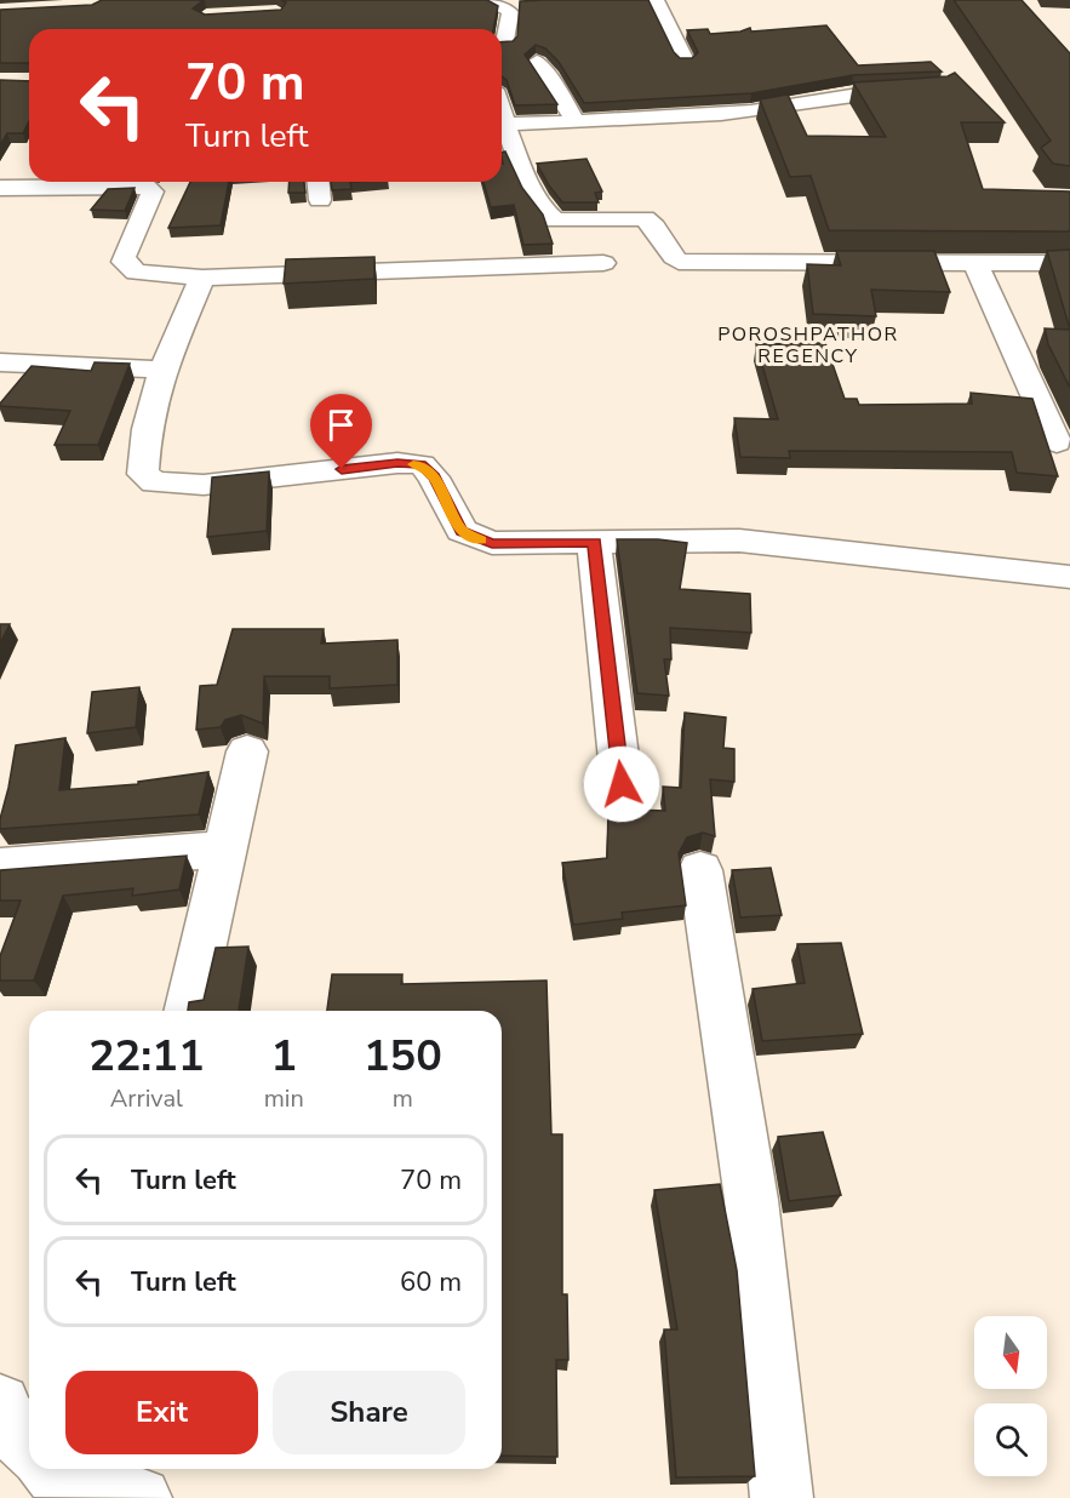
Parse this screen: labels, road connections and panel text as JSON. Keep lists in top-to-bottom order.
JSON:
{
  "districts": ["POROSHPATHOR REGENCY"],
  "north": "bottom",
  "page": {
    "turn": ["70 m", "Turn left"],
    "eta": [
      "22:11",
      "Arrival",
      "1",
      "min",
      "150",
      "m"
    ],
    "list": [
      {
        "name": "Turn left",
        "value": "70 m"
      },
      {
        "name": "Turn left",
        "value": "60 m"
      }
    ],
    "buttons": ["Exit", "Share"]
  }
}
